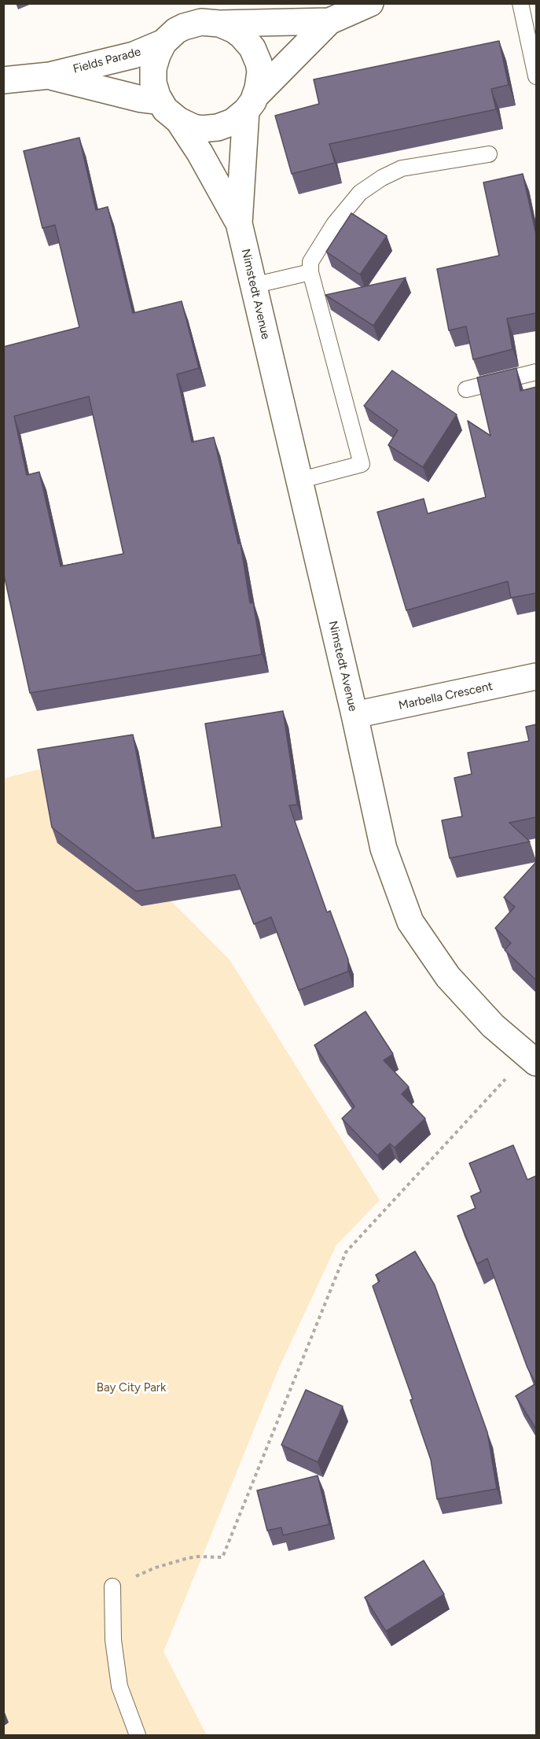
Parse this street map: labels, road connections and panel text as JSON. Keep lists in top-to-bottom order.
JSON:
{
  "streets": {
    "street": ["Fields Parade", "Nimstedt Avenue", "Marbella Crescent"]
  },
  "crossings": [
    ["Fields Parade", "Nimstedt Avenue"],
    ["Nimstedt Avenue", "Marbella Crescent"]
  ],
  "parks": ["Bay City Park"]
}
